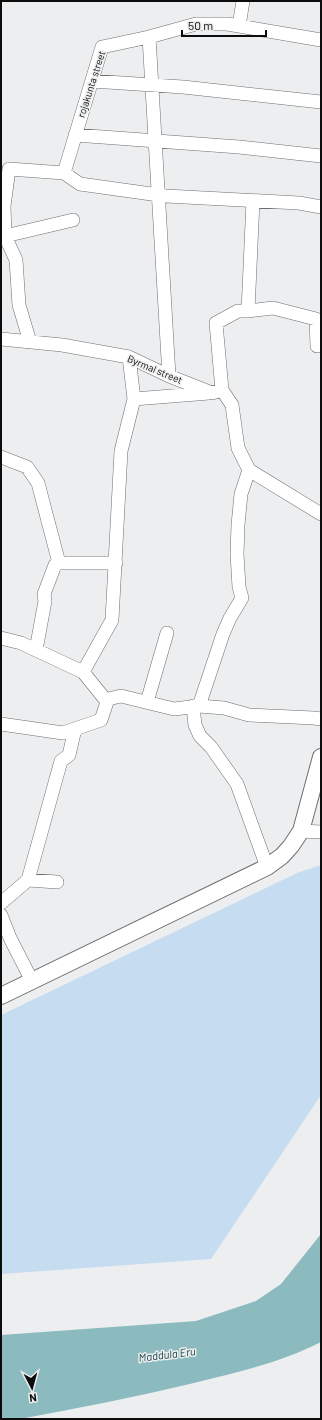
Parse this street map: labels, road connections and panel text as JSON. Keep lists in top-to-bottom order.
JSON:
{
  "streets": {
    "street": ["rojakunta street", "Byrmal street"]
  },
  "water": ["Maddula Eru"],
  "scale_bar": "50 m",
  "north": "bottom"
}
